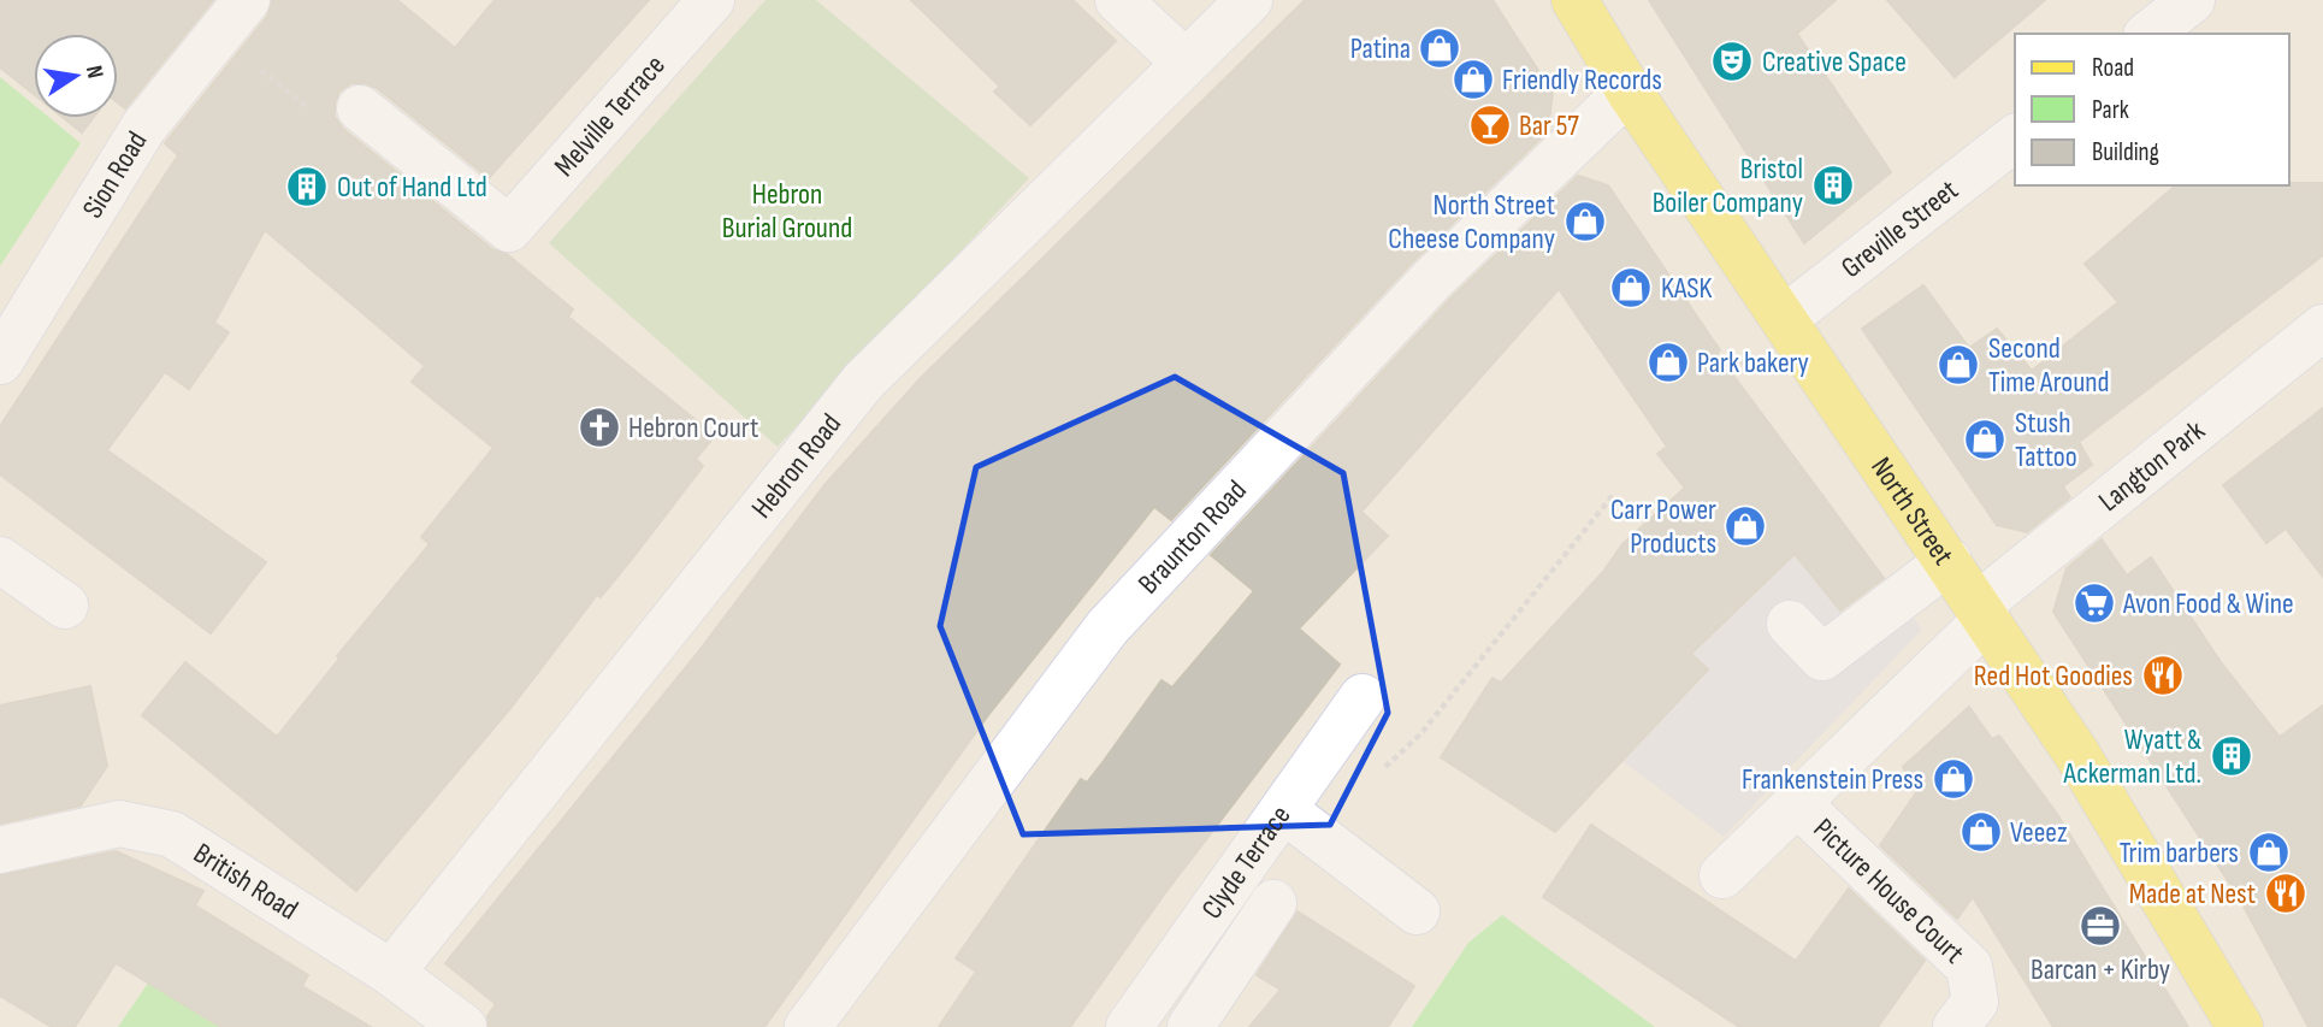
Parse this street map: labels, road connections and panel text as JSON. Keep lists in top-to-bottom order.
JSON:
{
  "streets": {
    "main road": ["North Street"],
    "street": [
      "Melville Terrace",
      "Sion Road",
      "Greville Street",
      "Hebron Road",
      "Langton Park",
      "Braunton Road",
      "Clyde Terrace",
      "British Road",
      "Picture House Court"
    ]
  },
  "crossings": [
    ["Greville Street", "North Street"],
    ["Hebron Road", "British Road"],
    ["Langton Park", "North Street"],
    ["Langton Park", "Picture House Court"],
    ["North Street", "Braunton Road"],
    ["North Street", "Picture House Court"]
  ],
  "parks": ["Hebron Burial Ground"],
  "places": {
    "shop": [
      "Patina",
      "Friendly Records",
      "North Street Cheese Company",
      "KASK",
      "Park bakery",
      "Second Time Around",
      "Stush Tattoo",
      "Carr Power Products",
      "Frankenstein Press",
      "Veeez",
      "Trim barbers"
    ],
    "theatre": ["Creative Space"],
    "bar": ["Bar 57"],
    "building": ["Bristol Boiler Company", "Out of Hand Ltd", "Wyatt & Ackerman Ltd."],
    "church": ["Hebron Court"],
    "supermarket": ["Avon Food & Wine"],
    "restaurant": ["Red Hot Goodies", "Made at Nest"],
    "office": ["Barcan + Kirby"]
  },
  "legend": ["Road", "Park", "Building"],
  "north": "right"
}
